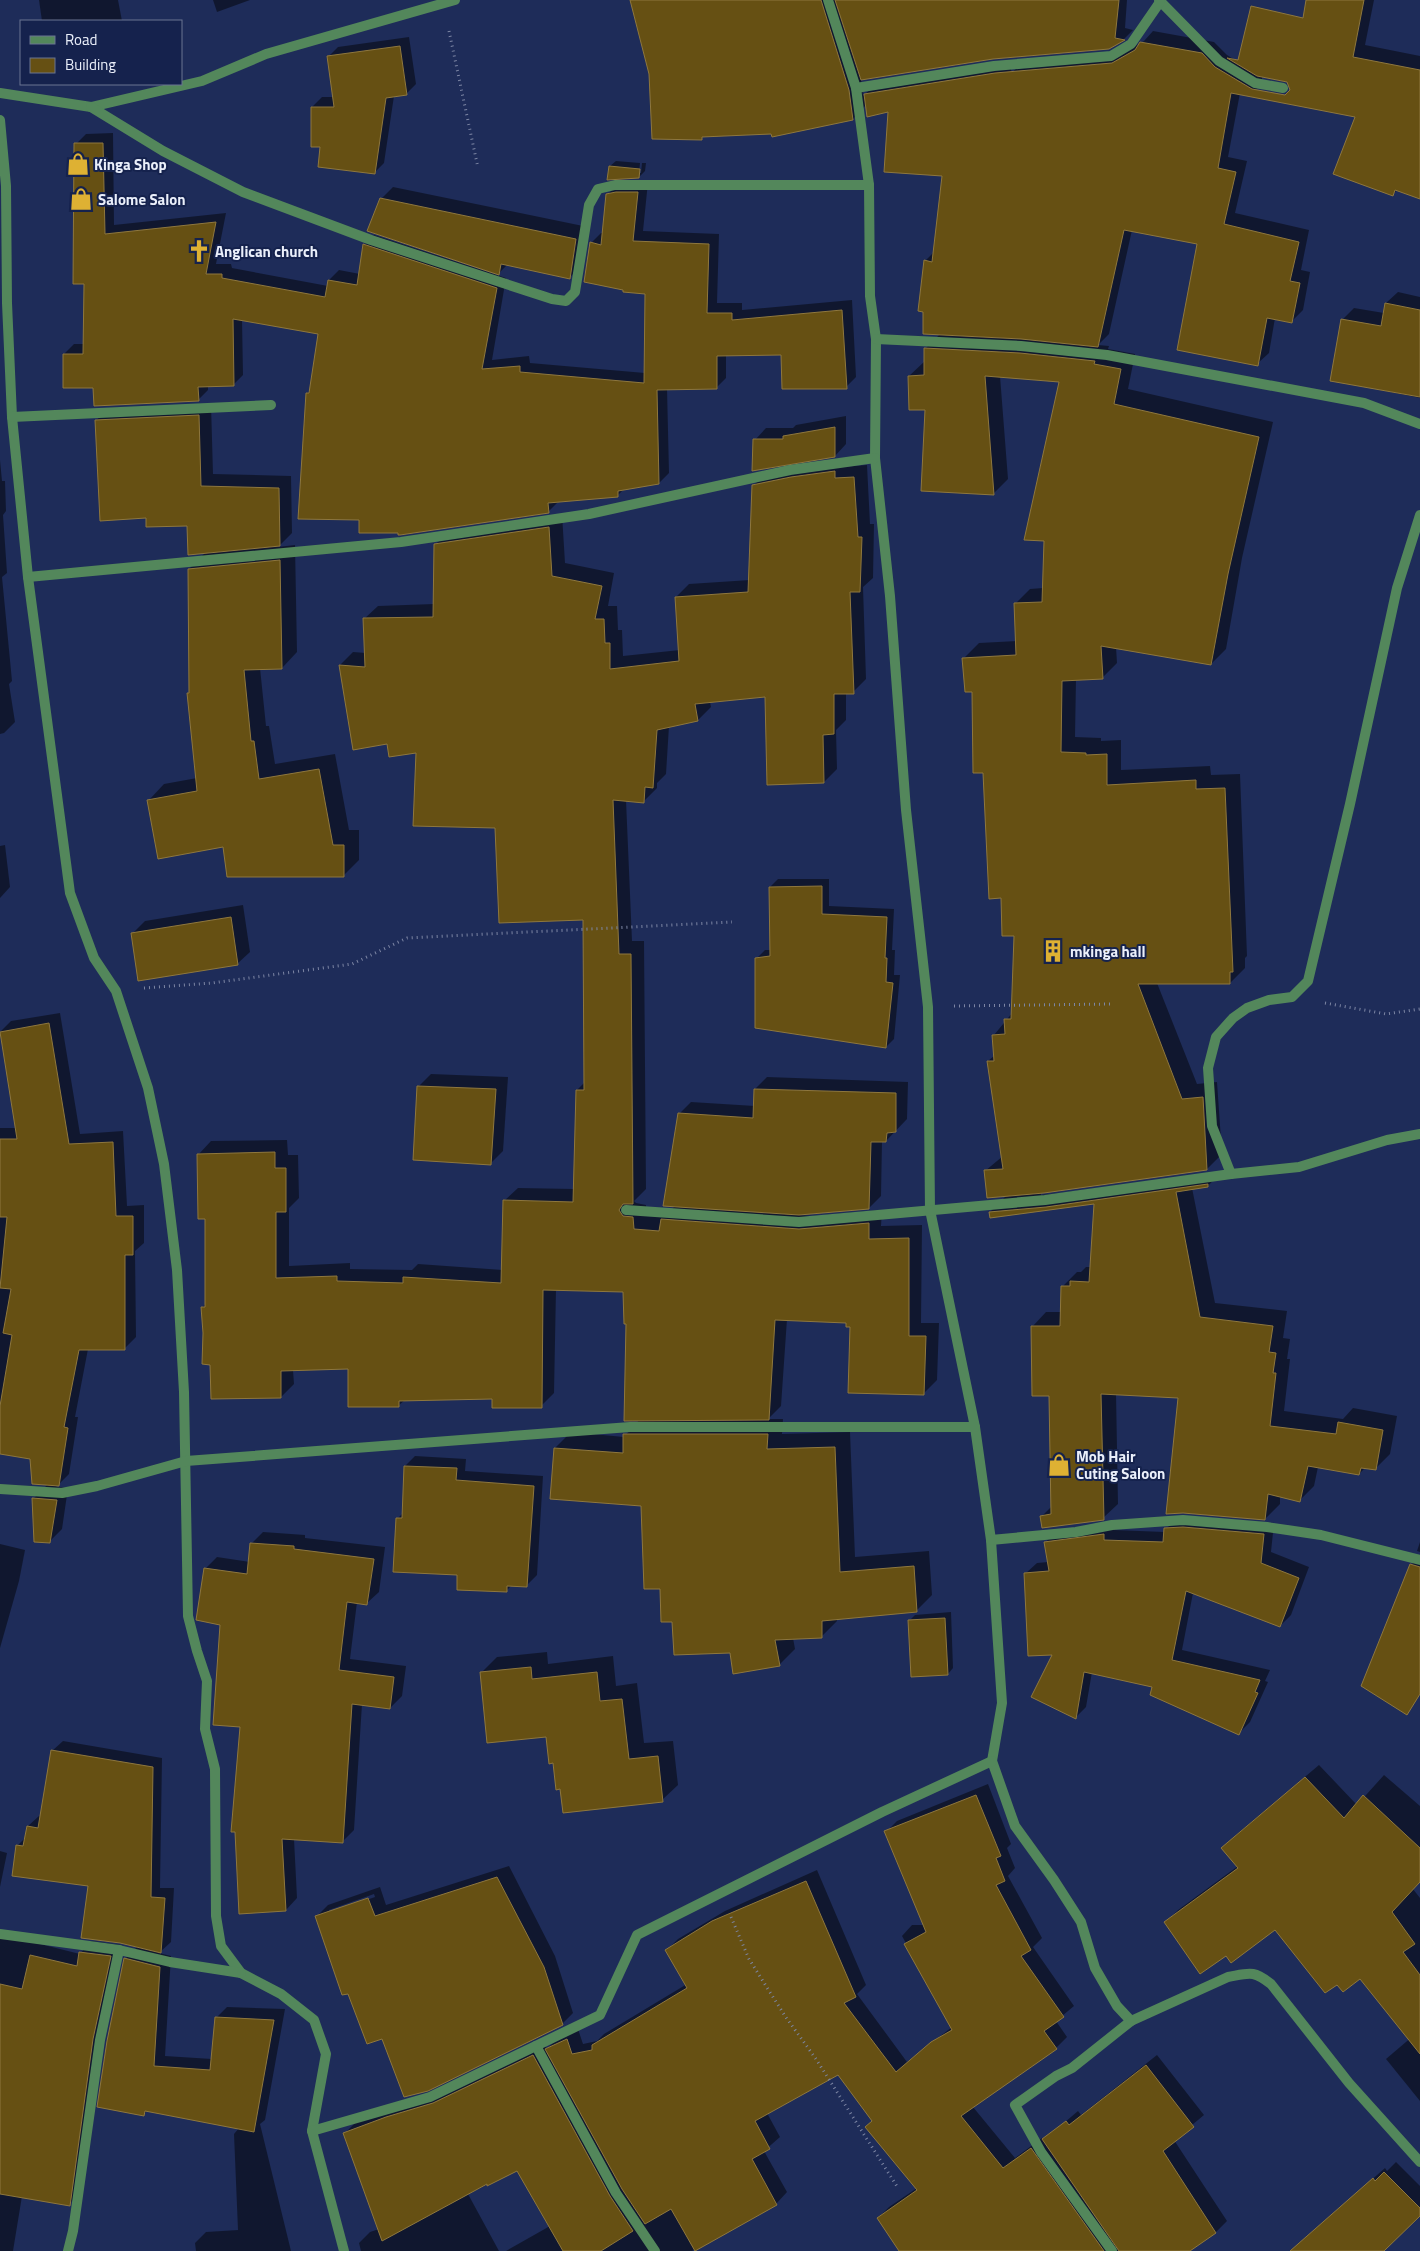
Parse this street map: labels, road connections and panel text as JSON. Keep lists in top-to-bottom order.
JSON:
{
  "places": {
    "shop": ["Kinga Shop", "Salome Salon", "Mob Hair Cuting Saloon"],
    "church": ["Anglican church"],
    "building": ["mkinga hall"]
  },
  "legend": ["Road", "Building"]
}
